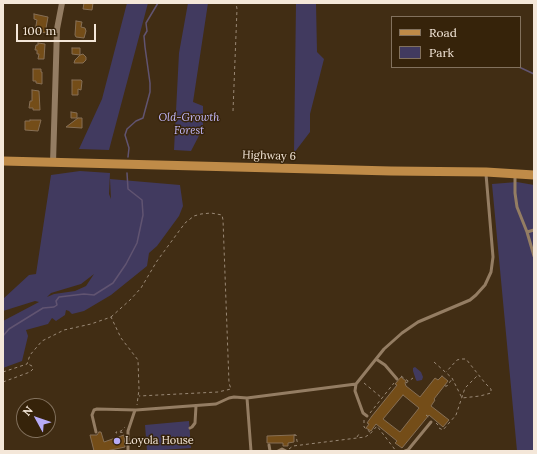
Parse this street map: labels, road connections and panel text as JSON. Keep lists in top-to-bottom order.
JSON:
{
  "streets": {
    "main road": ["Highway 6"]
  },
  "parks": ["Old-Growth Forest"],
  "places": ["Loyola House"],
  "legend": ["Road", "Park"],
  "scale_bar": "100 m",
  "north": "top left"
}
